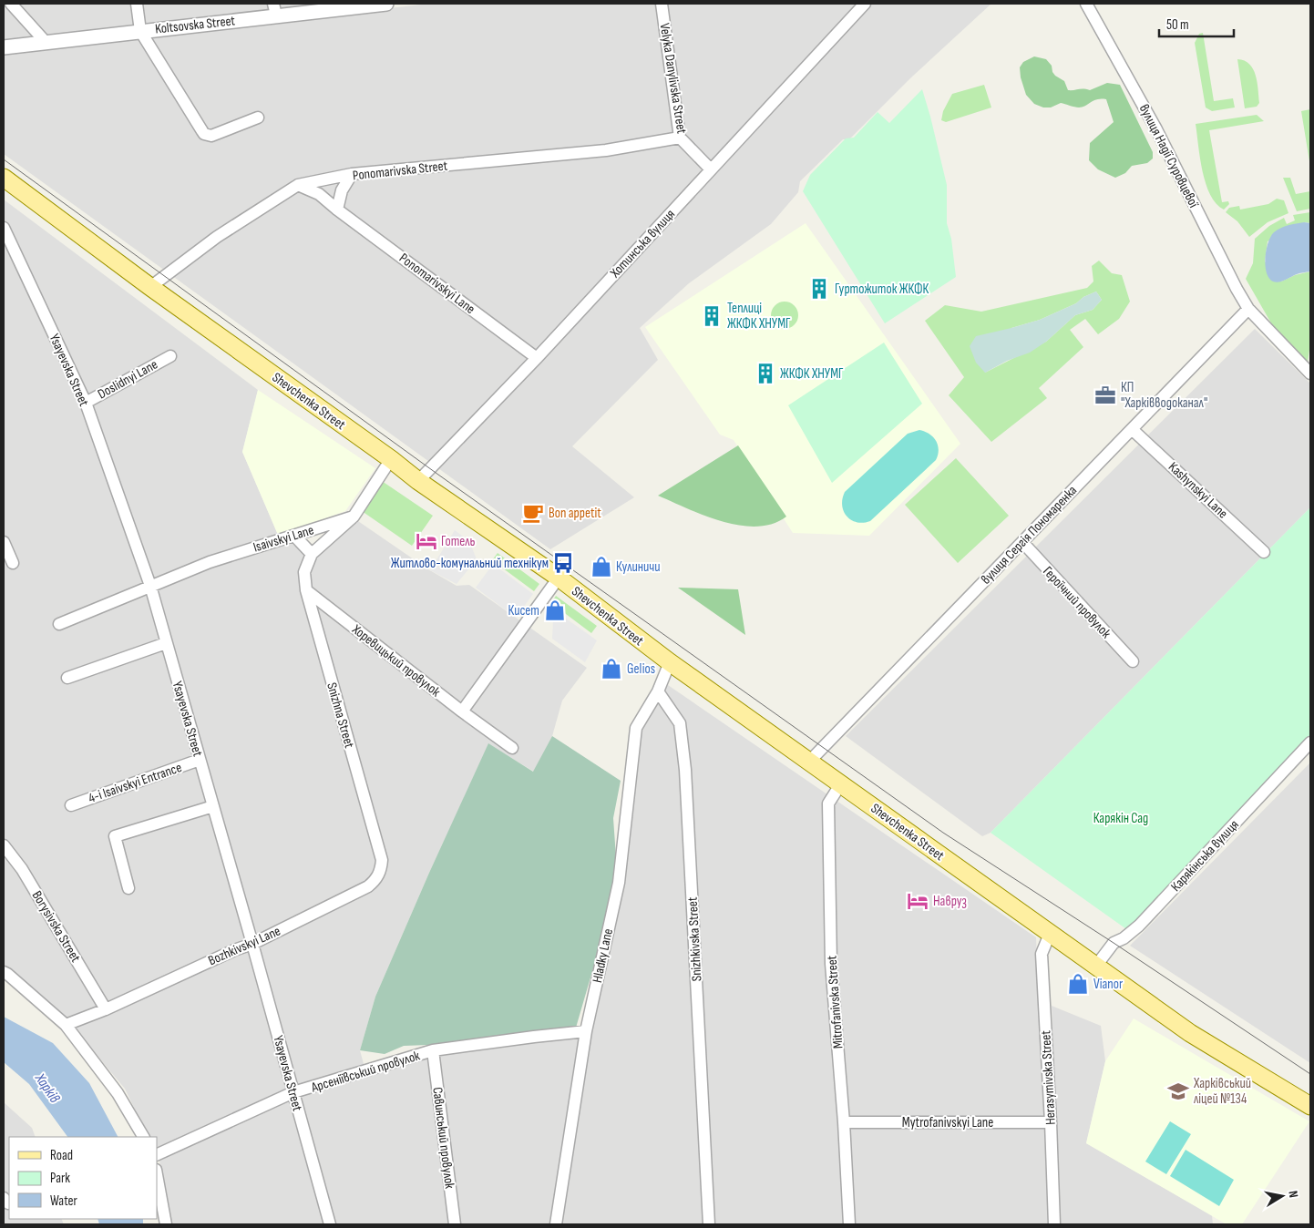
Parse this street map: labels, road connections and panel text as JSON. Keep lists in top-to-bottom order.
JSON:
{
  "streets": {
    "main road": ["Shevchenka Street"],
    "street": [
      "Koltsovska Street",
      "Velyka Danylivska Street",
      "вулиця Надії Суровцевої",
      "Ponomarivska Street",
      "Хотинська вулиця",
      "Ponomarivskyi Lane",
      "Ysayevska Street",
      "Doslidnyi Lane",
      "Kashynskyi Lane",
      "вулиця Сергія Пономаренка",
      "Isaivskyi Lane",
      "Героїчний провулок",
      "Хоревицький провулок",
      "Snizhna Street",
      "4-i Isaivskyi Entrance",
      "Карякінська вулиця",
      "Borysivska Street",
      "Snizhkivska Street",
      "Bozhkivskyi Lane",
      "Hladky Lane",
      "Mitrofanivska Street",
      "Арсеніївський провулок",
      "Herasymivska Street",
      "Mytrofanivskyi Lane",
      "Савинський провулок"
    ]
  },
  "crossings": [
    ["Velyka Danylivska Street", "Ponomarivska Street"],
    ["Velyka Danylivska Street", "Хотинська вулиця"],
    ["вулиця Надії Суровцевої", "вулиця Сергія Пономаренка"],
    ["Ponomarivska Street", "Ponomarivskyi Lane"],
    ["Ponomarivska Street", "Shevchenka Street"],
    ["Хотинська вулиця", "Ponomarivskyi Lane"],
    ["Хотинська вулиця", "Shevchenka Street"],
    ["Ysayevska Street", "Doslidnyi Lane"],
    ["Ysayevska Street", "Isaivskyi Lane"],
    ["Ysayevska Street", "4-i Isaivskyi Entrance"],
    ["Ysayevska Street", "Bozhkivskyi Lane"],
    ["Ysayevska Street", "Арсеніївський провулок"],
    ["Shevchenka Street", "вулиця Сергія Пономаренка"],
    ["Shevchenka Street", "Карякінська вулиця"],
    ["Shevchenka Street", "Mitrofanivska Street"],
    ["Shevchenka Street", "Herasymivska Street"],
    ["Kashynskyi Lane", "вулиця Сергія Пономаренка"],
    ["вулиця Сергія Пономаренка", "Героїчний провулок"],
    ["Хоревицький провулок", "Snizhna Street"],
    ["Snizhna Street", "Bozhkivskyi Lane"],
    ["Borysivska Street", "Bozhkivskyi Lane"],
    ["Snizhkivska Street", "Hladky Lane"],
    ["Hladky Lane", "Арсеніївський провулок"],
    ["Mitrofanivska Street", "Mytrofanivskyi Lane"],
    ["Арсеніївський провулок", "Савинський провулок"],
    ["Herasymivska Street", "Mytrofanivskyi Lane"]
  ],
  "water": ["Харків"],
  "parks": ["Карякін Сад"],
  "places": {
    "building": ["Гуртожиток ЖКФК", "Теплиці ЖКФК ХНУМГ", "ЖКФК ХНУМГ"],
    "office": ["КП \"Харківводоканал\""],
    "cafe": ["Bon appetit"],
    "hotel": ["Готель", "Навруз"],
    "bus stop": ["Житлово-комунальний технікум"],
    "shop": [
      "Кулиничи",
      "Кисет",
      "Gelios",
      "Vianor"
    ],
    "school or university": ["Харківський ліцей №134"]
  },
  "legend": ["Road", "Park", "Water"],
  "scale_bar": "50 m",
  "north": "right"
}
